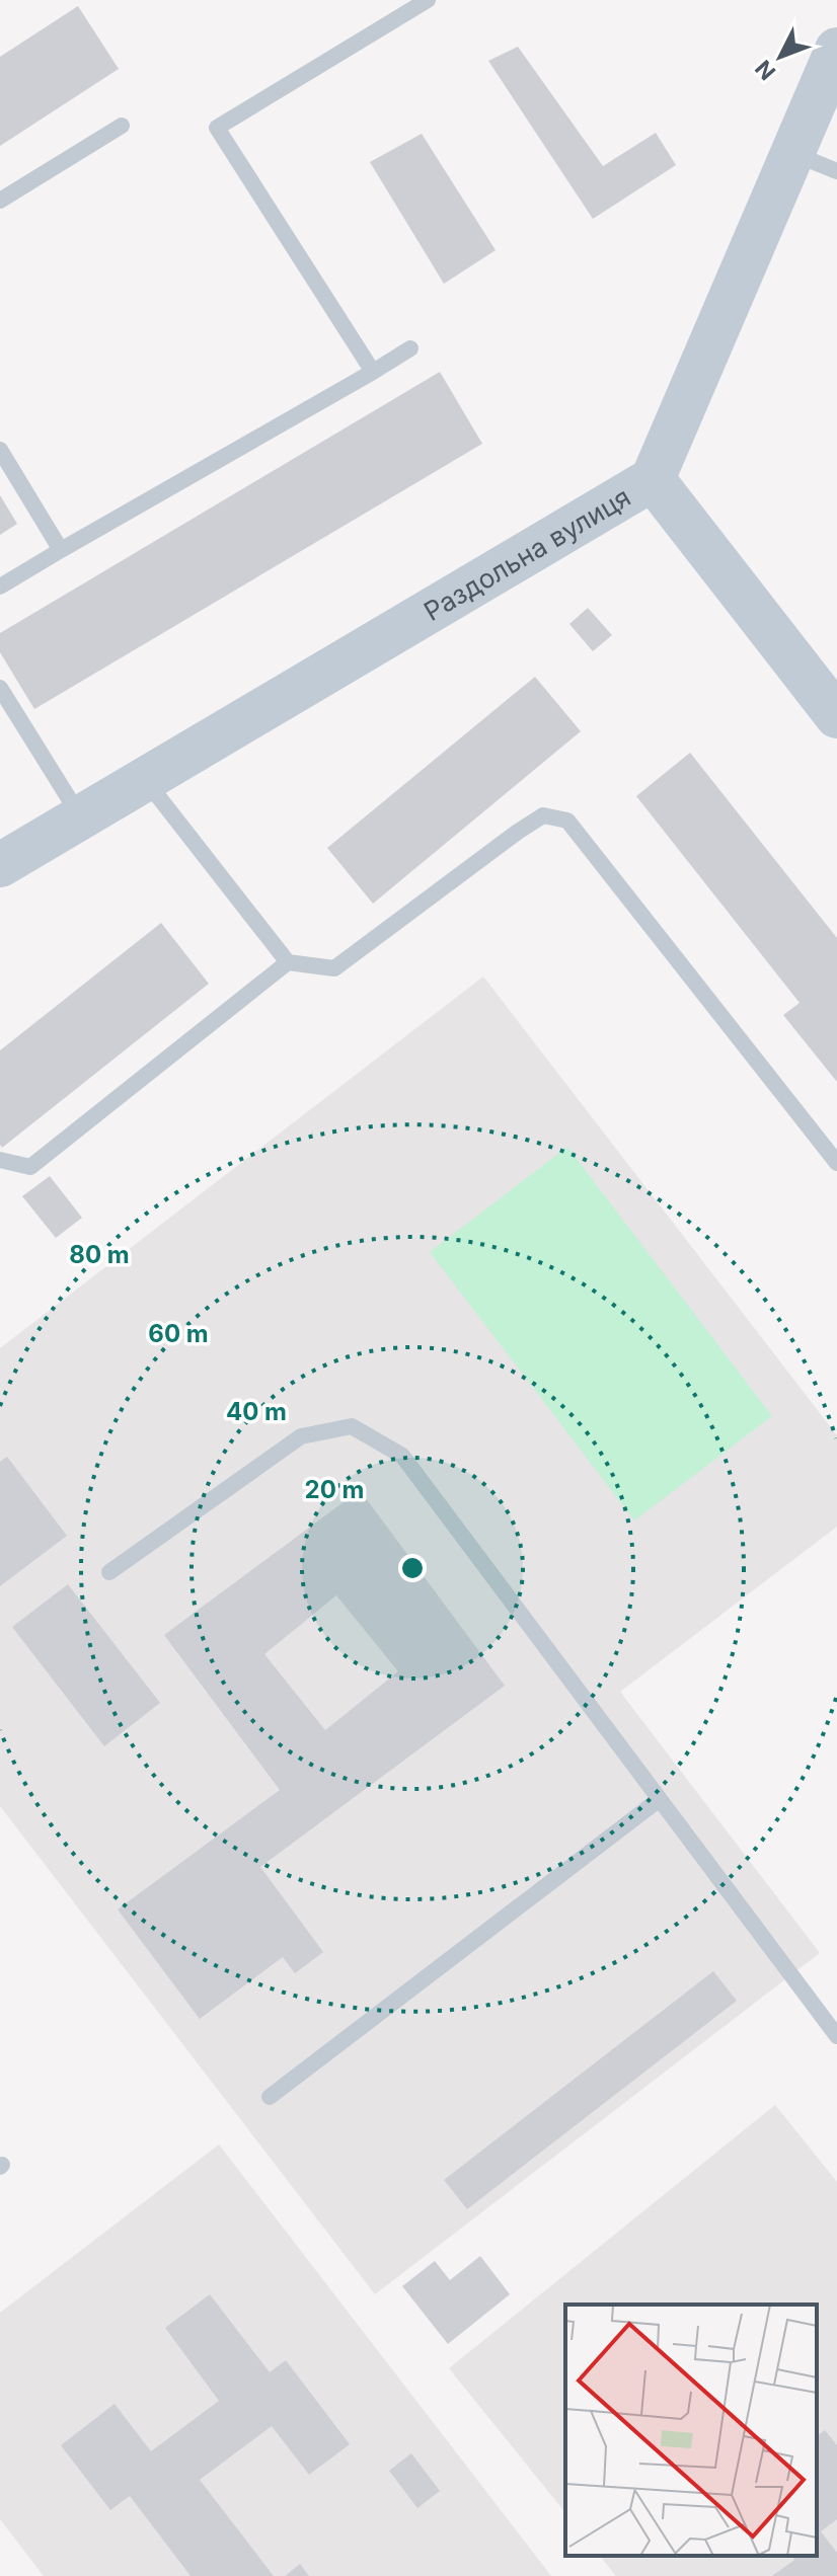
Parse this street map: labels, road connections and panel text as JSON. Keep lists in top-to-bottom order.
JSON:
{
  "streets": {
    "street": ["Раздольна вулиця"]
  },
  "north": "bottom left",
  "rings": [
    "80 m",
    "60 m",
    "40 m",
    "20 m"
  ]
}
